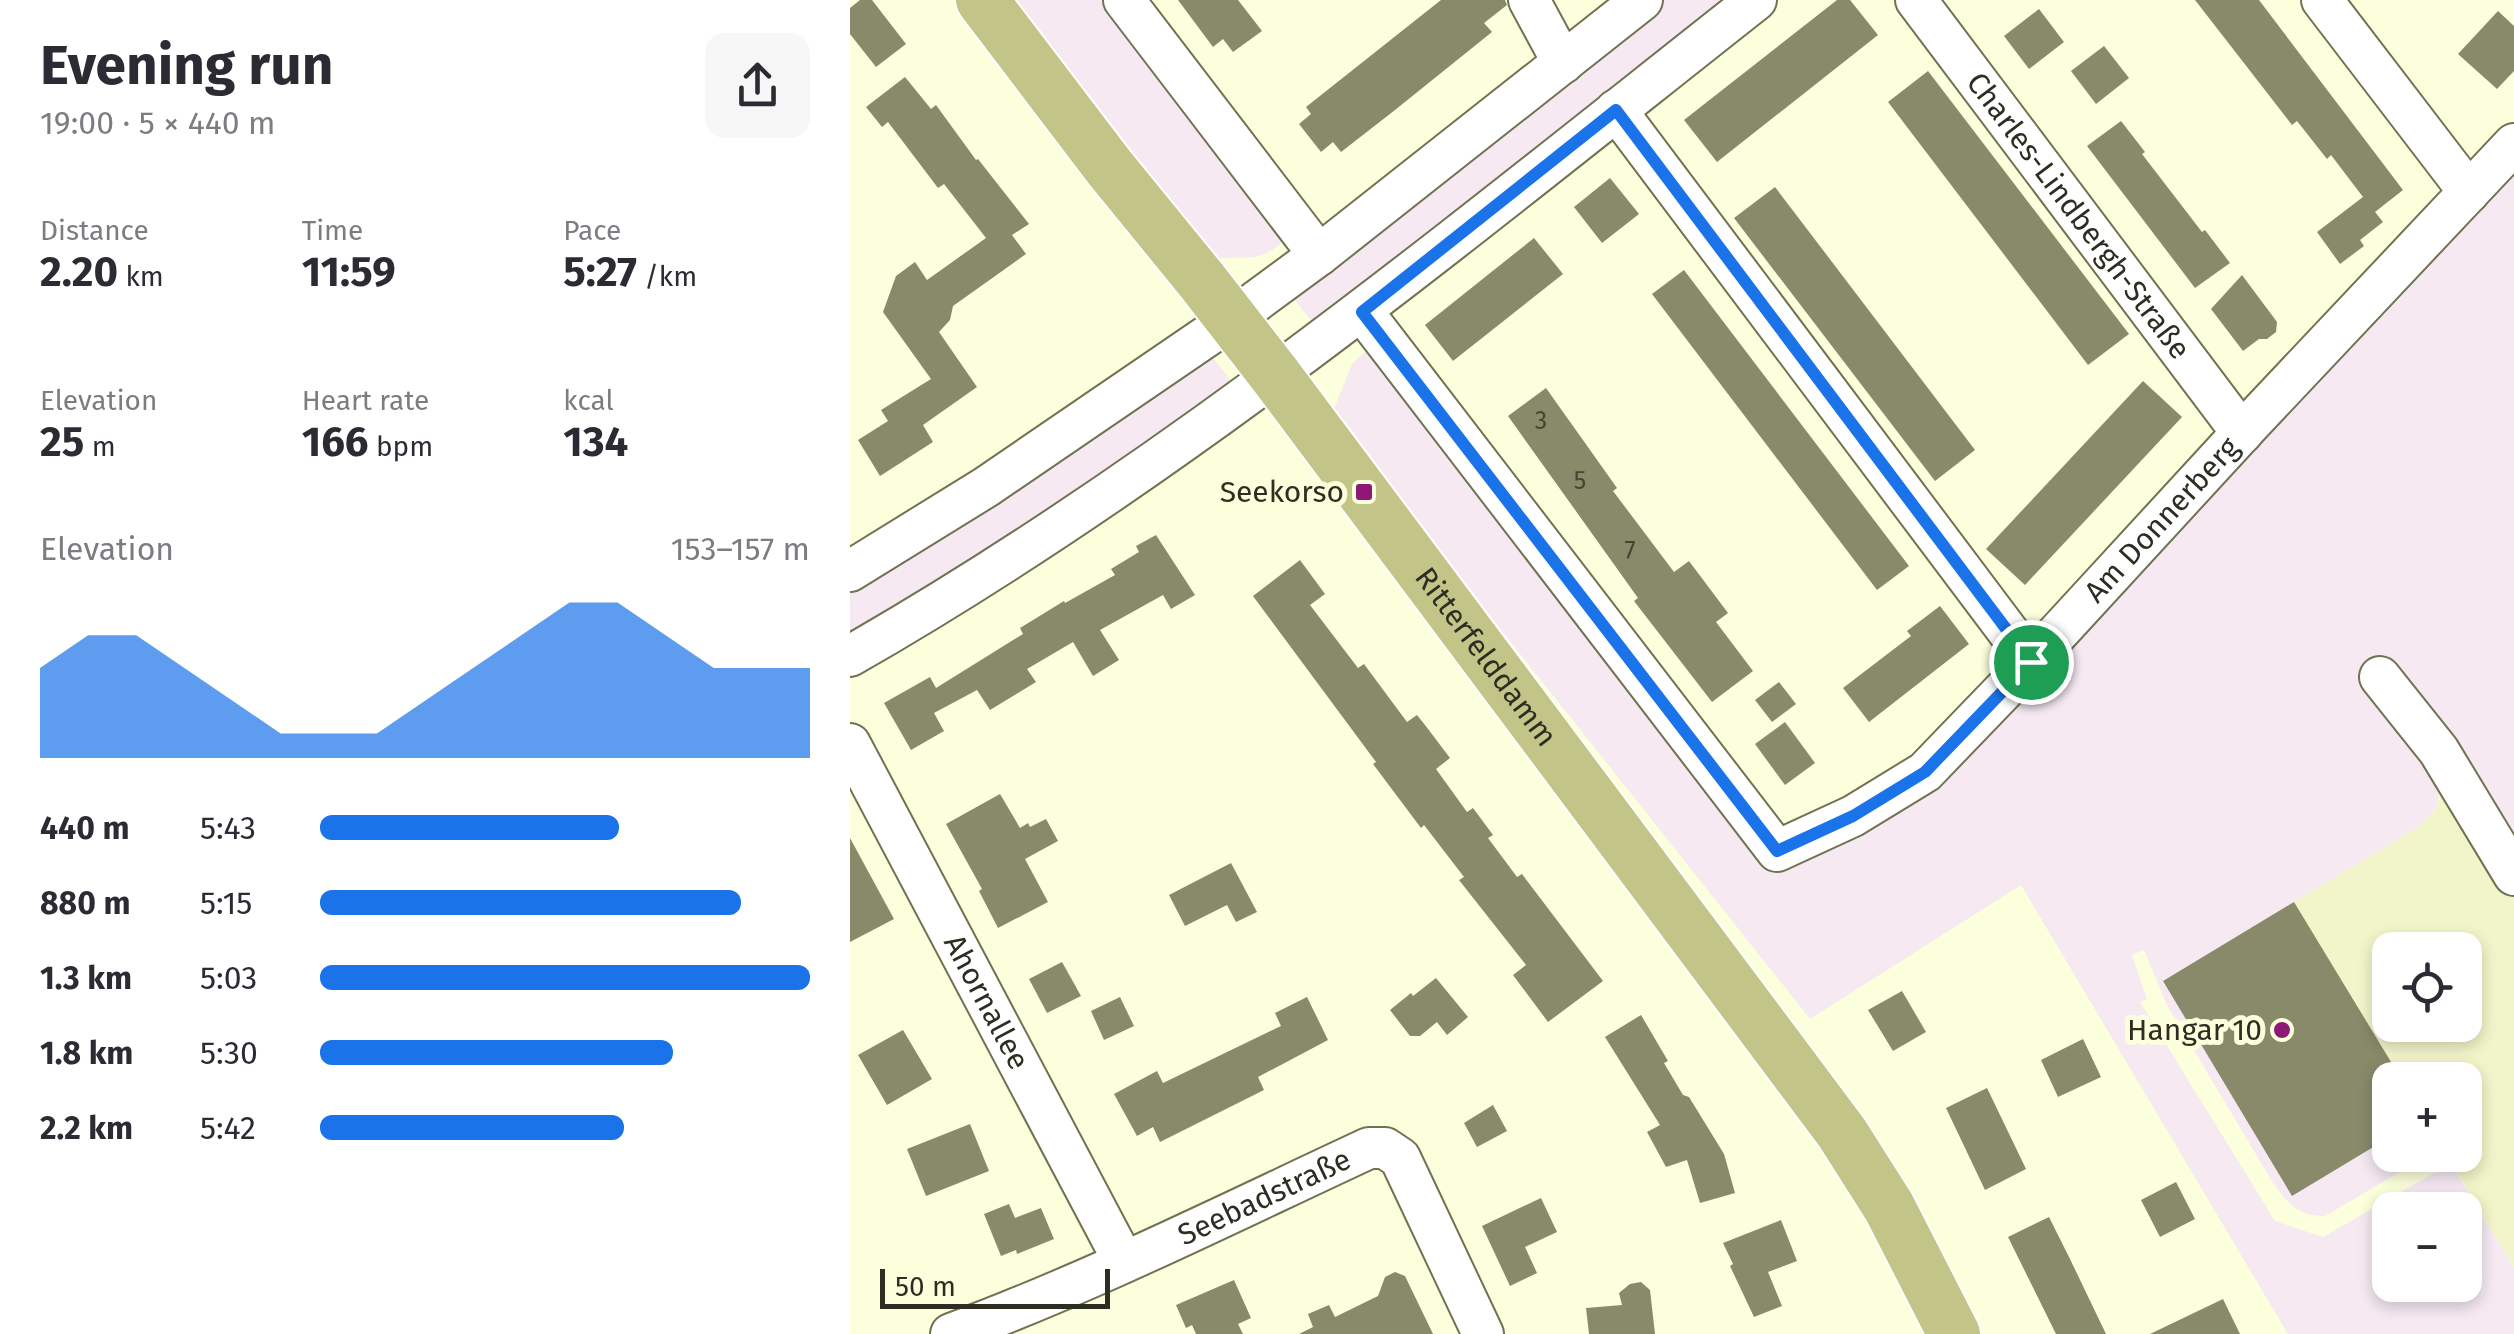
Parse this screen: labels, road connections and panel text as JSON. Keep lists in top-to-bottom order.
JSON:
{
  "streets": {
    "main road": ["Ritterfelddamm"],
    "street": [
      "Charles-Lindbergh-Straße",
      "Am Donnerberg",
      "Ahornallee",
      "Seebadstraße"
    ]
  },
  "crossings": [
    ["Charles-Lindbergh-Straße", "Am Donnerberg"],
    ["Ahornallee", "Seebadstraße"]
  ],
  "places": {
    "transit": ["Seekorso"],
    "other": ["Hangar 10"]
  },
  "house_numbers": ["3", "5", "7"],
  "scale_bar": "50 m",
  "page": {
    "heading": ["Evening run", "19:00 · 5 × 440 m"],
    "stats": [
      ["Distance", "2.20 km"],
      ["Time", "11:59"],
      ["Pace", "5:27 /km"],
      ["Elevation", "25 m"],
      ["Heart rate", "166 bpm"],
      ["kcal", "134"]
    ],
    "chart": ["Elevation", "153–157 m"],
    "list": [
      {
        "name": "440 m",
        "note": "5:43"
      },
      {
        "name": "880 m",
        "note": "5:15"
      },
      {
        "name": "1.3 km",
        "note": "5:03"
      },
      {
        "name": "1.8 km",
        "note": "5:30"
      },
      {
        "name": "2.2 km",
        "note": "5:42"
      }
    ],
    "map_buttons": ["+", "−"],
    "scale": "50 m"
  }
}
